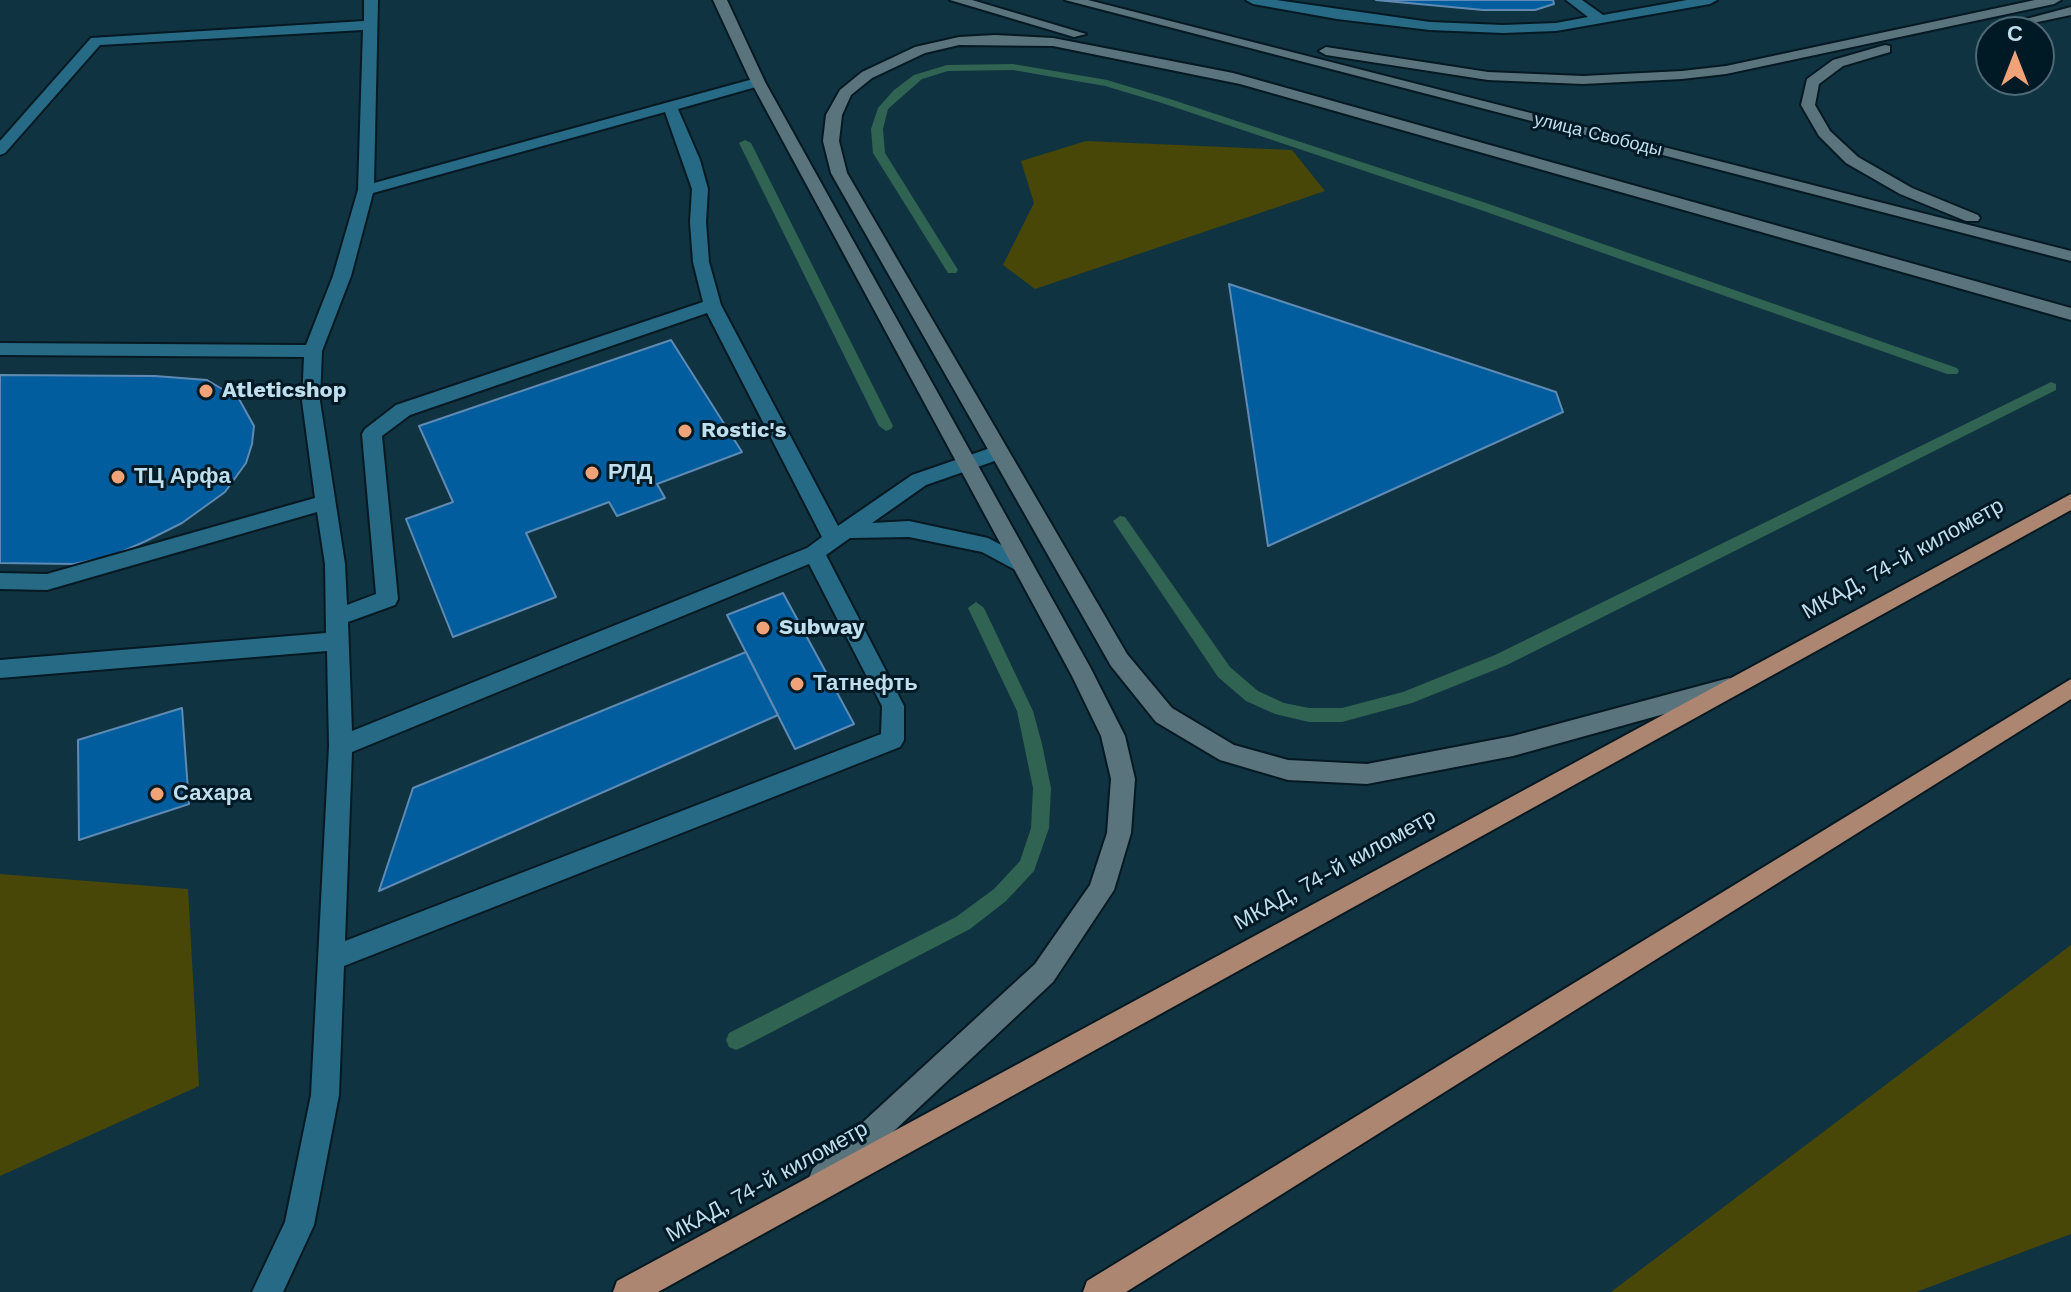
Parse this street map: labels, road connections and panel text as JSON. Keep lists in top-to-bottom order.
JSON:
{
  "streets": {
    "highway": ["МКАД, 74-й километр"],
    "main road": ["улица Свободы"]
  },
  "places": [
    "Atleticshop",
    "Rostic's",
    "РЛД",
    "ТЦ Арфа",
    "Subway",
    "Татнефть",
    "Сахара"
  ],
  "north": "top"
}
